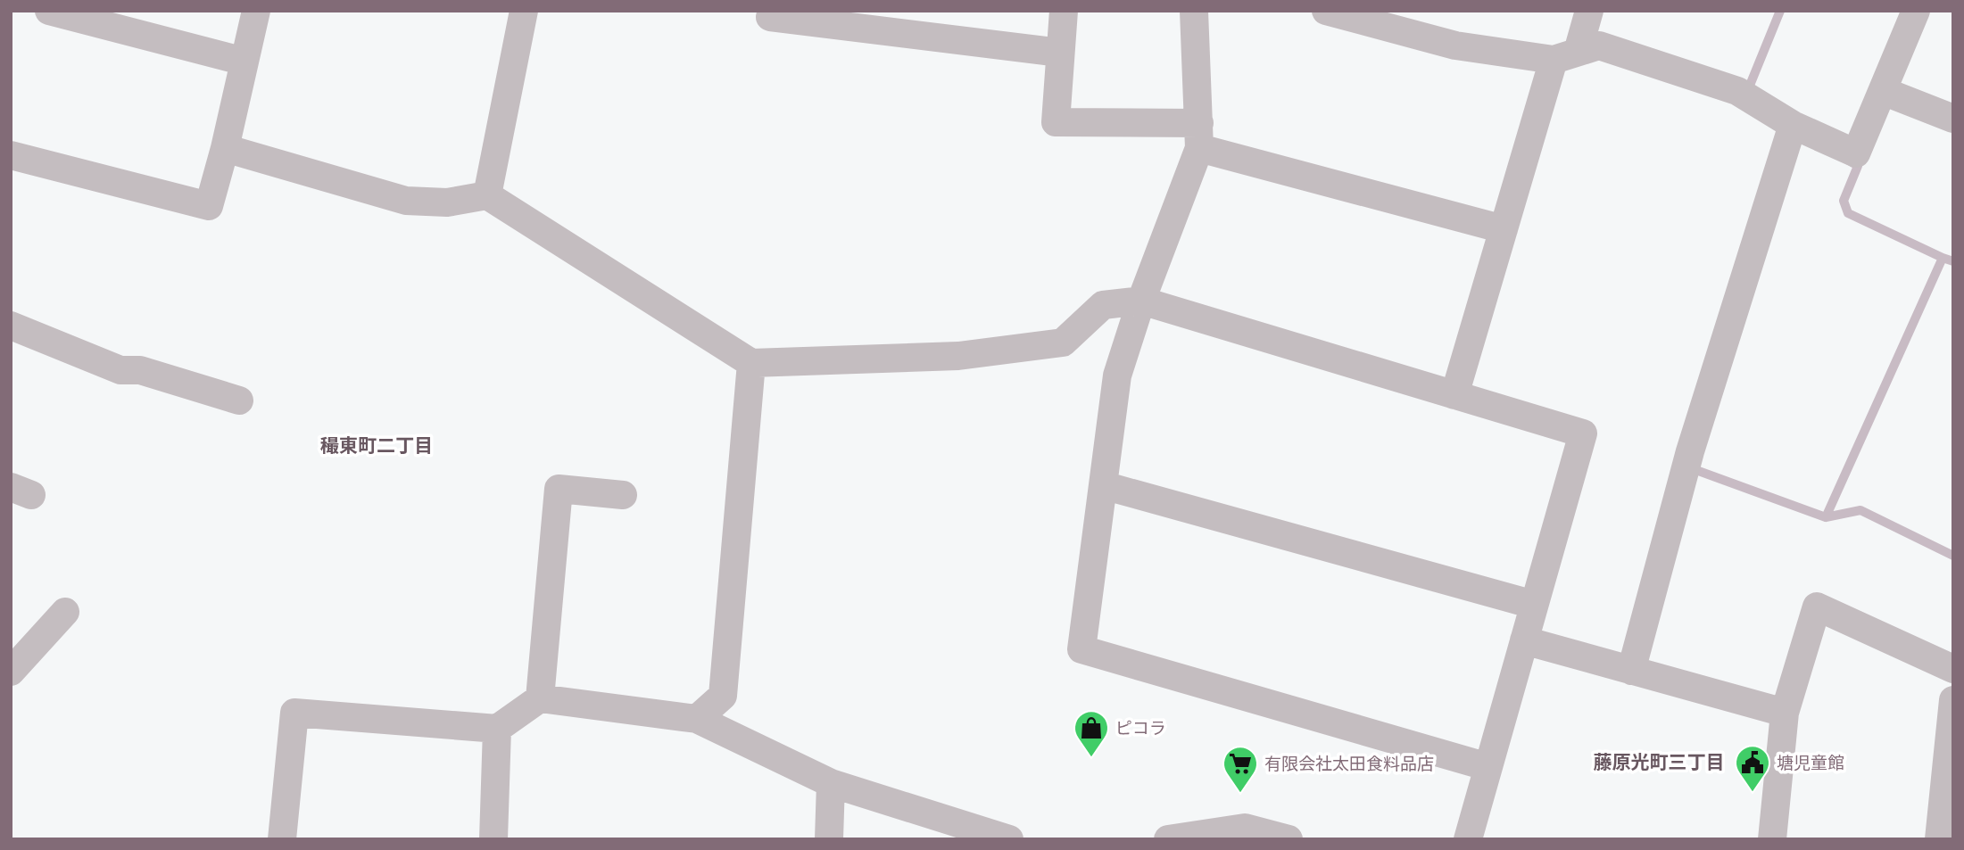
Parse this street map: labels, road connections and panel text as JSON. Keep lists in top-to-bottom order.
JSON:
{
  "districts": ["穝東町二丁目", "藤原光町三丁目"],
  "places": {
    "shop": ["ピコラ"],
    "public building": ["塘児童館"],
    "supermarket": ["有限会社太田食料品店"]
  }
}
